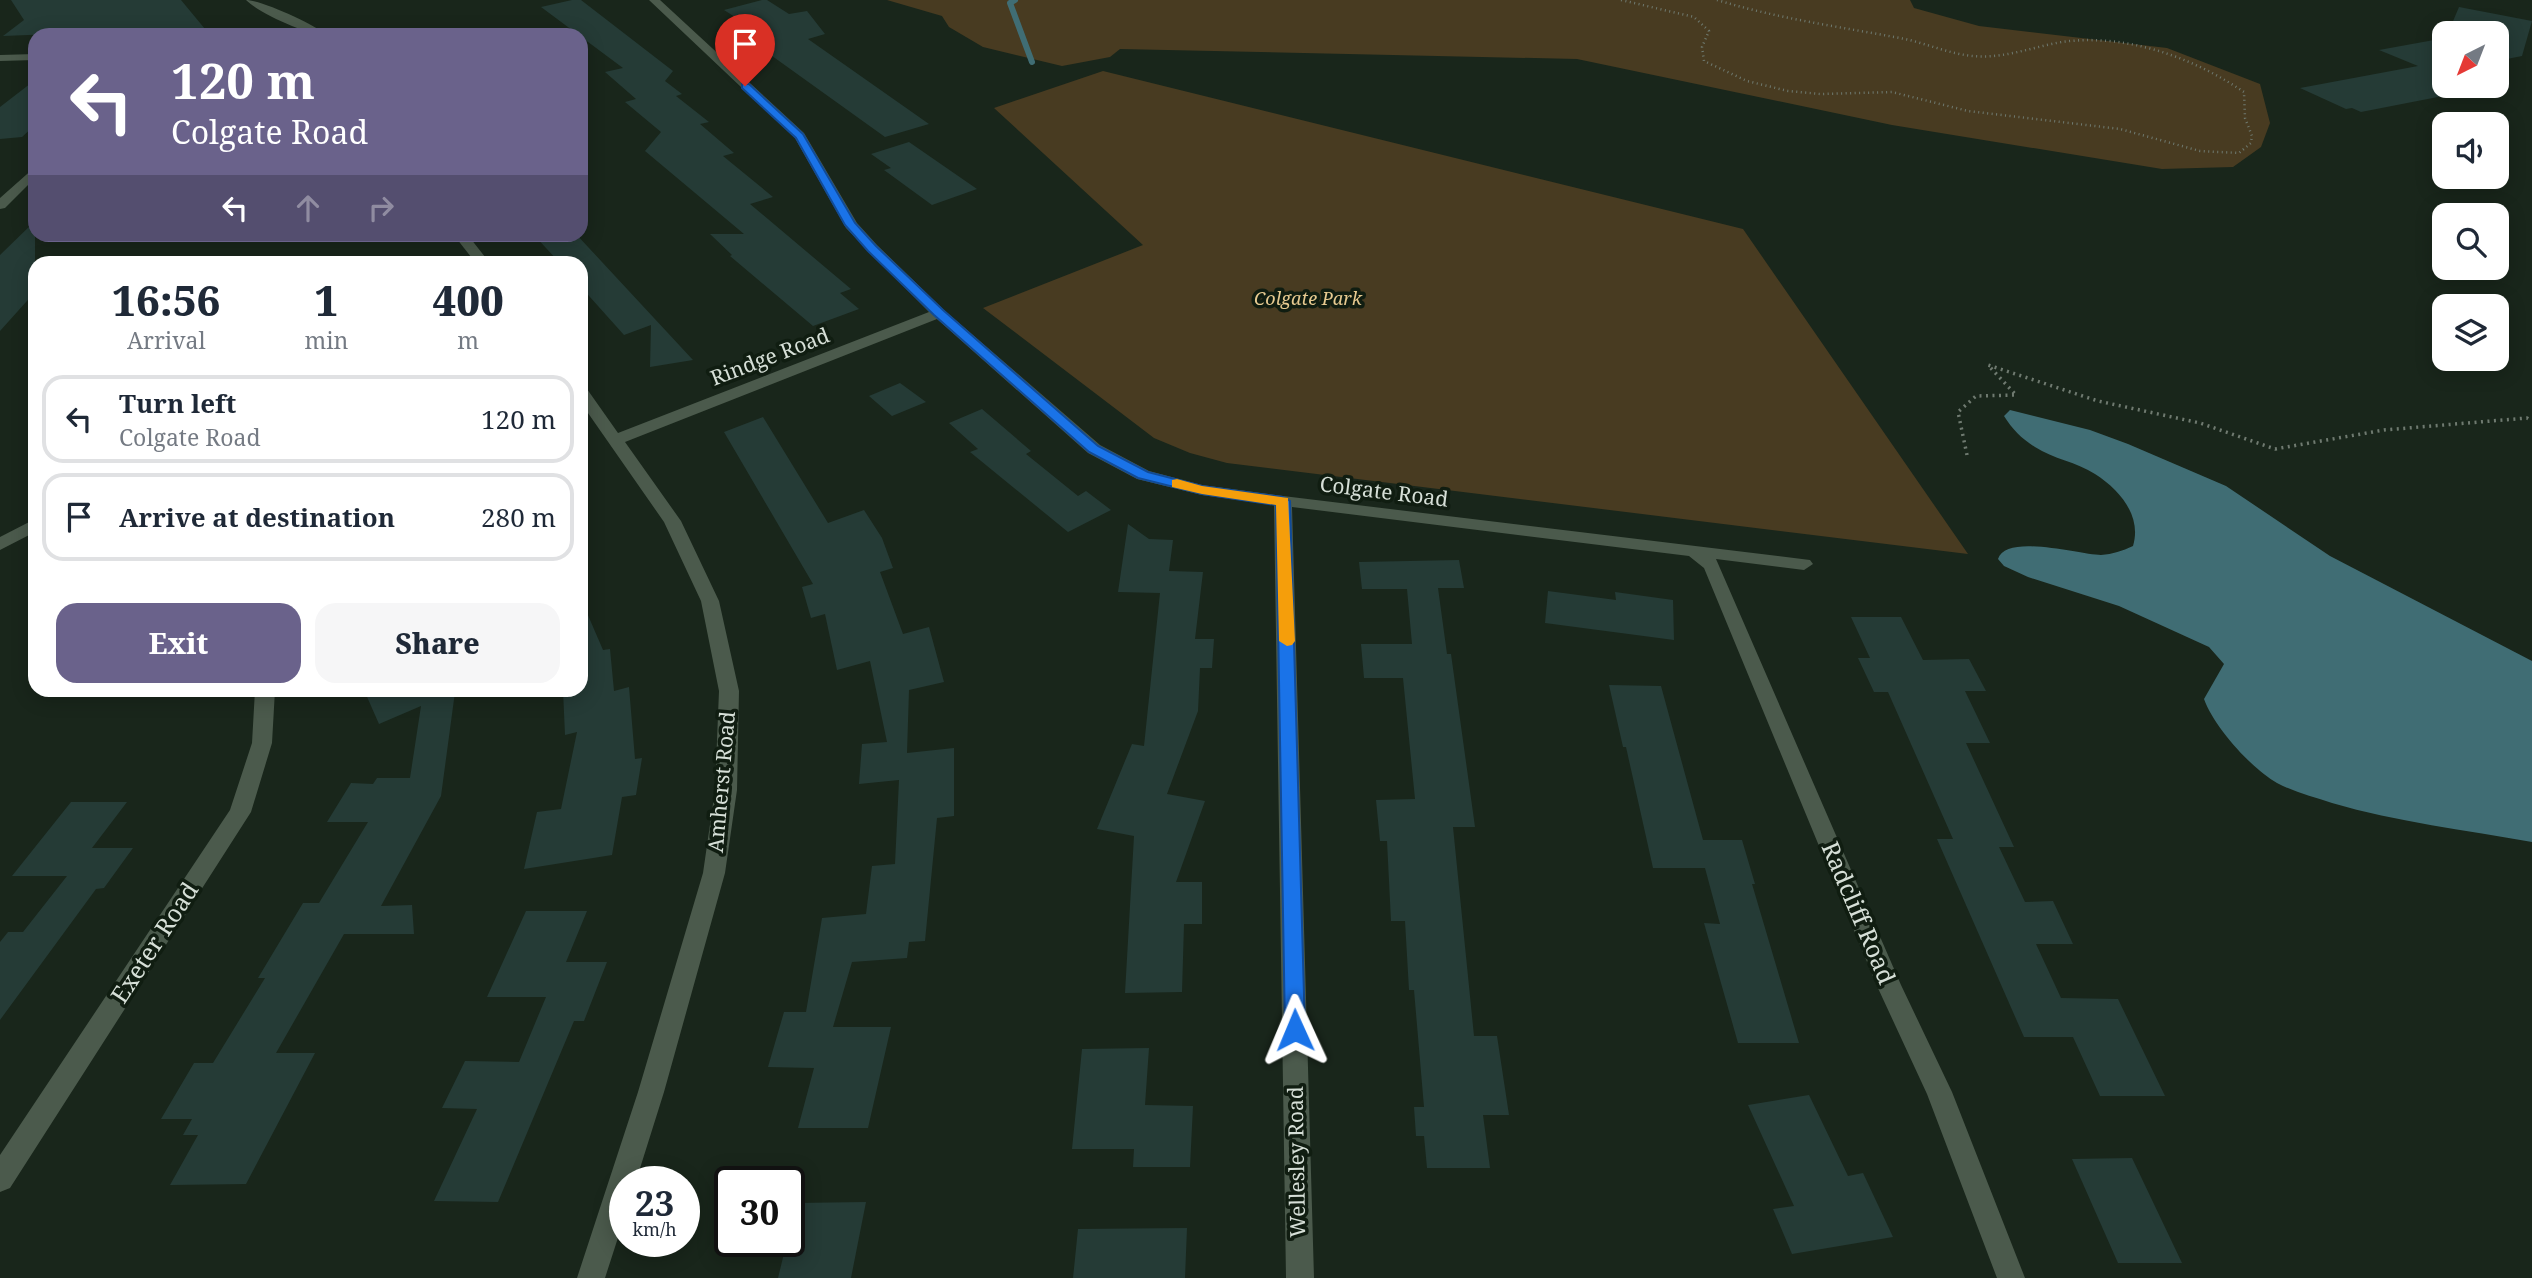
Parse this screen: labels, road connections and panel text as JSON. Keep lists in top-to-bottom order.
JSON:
{
  "streets": {
    "street": [
      "Rindge Road",
      "Colgate Road",
      "Amherst Road",
      "Radcliff Road",
      "Exeter Road",
      "Wellesley Road"
    ]
  },
  "crossings": [
    ["Rindge Road", "Colgate Road"],
    ["Rindge Road", "Amherst Road"],
    ["Colgate Road", "Radcliff Road"],
    ["Colgate Road", "Wellesley Road"]
  ],
  "parks": ["Colgate Park"],
  "north": "bottom left",
  "page": {
    "turn": ["120 m", "Colgate Road"],
    "eta": [
      "16:56",
      "Arrival",
      "1",
      "min",
      "400",
      "m"
    ],
    "list": [
      {
        "name": "Turn left",
        "note": "Colgate Road",
        "value": "120 m"
      },
      {
        "name": "Arrive at destination",
        "value": "280 m"
      }
    ],
    "buttons": ["Exit", "Share"],
    "speed": "23 km/h",
    "limit": "30"
  }
}
